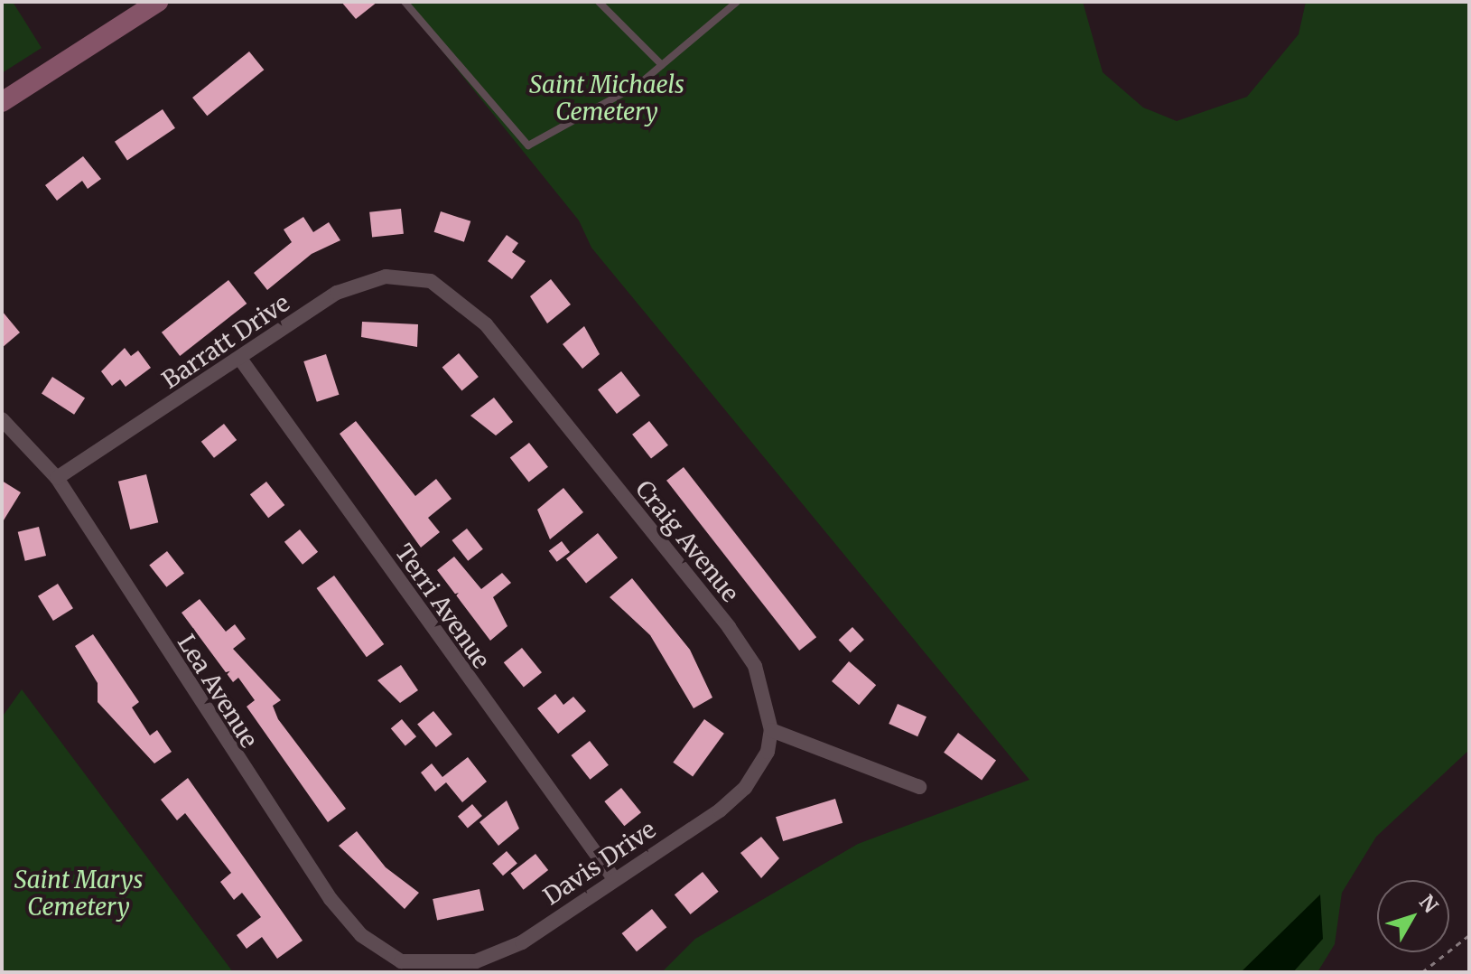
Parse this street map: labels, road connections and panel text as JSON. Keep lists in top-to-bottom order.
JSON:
{
  "streets": {
    "street": [
      "Barratt Drive",
      "Craig Avenue",
      "Terri Avenue",
      "Lea Avenue",
      "Davis Drive"
    ]
  },
  "crossings": [
    ["Barratt Drive", "Craig Avenue"],
    ["Barratt Drive", "Terri Avenue"],
    ["Barratt Drive", "Lea Avenue"],
    ["Craig Avenue", "Davis Drive"],
    ["Terri Avenue", "Davis Drive"],
    ["Lea Avenue", "Davis Drive"]
  ],
  "parks": ["Saint Michaels Cemetery", "Saint Marys Cemetery"],
  "north": "top right"
}
